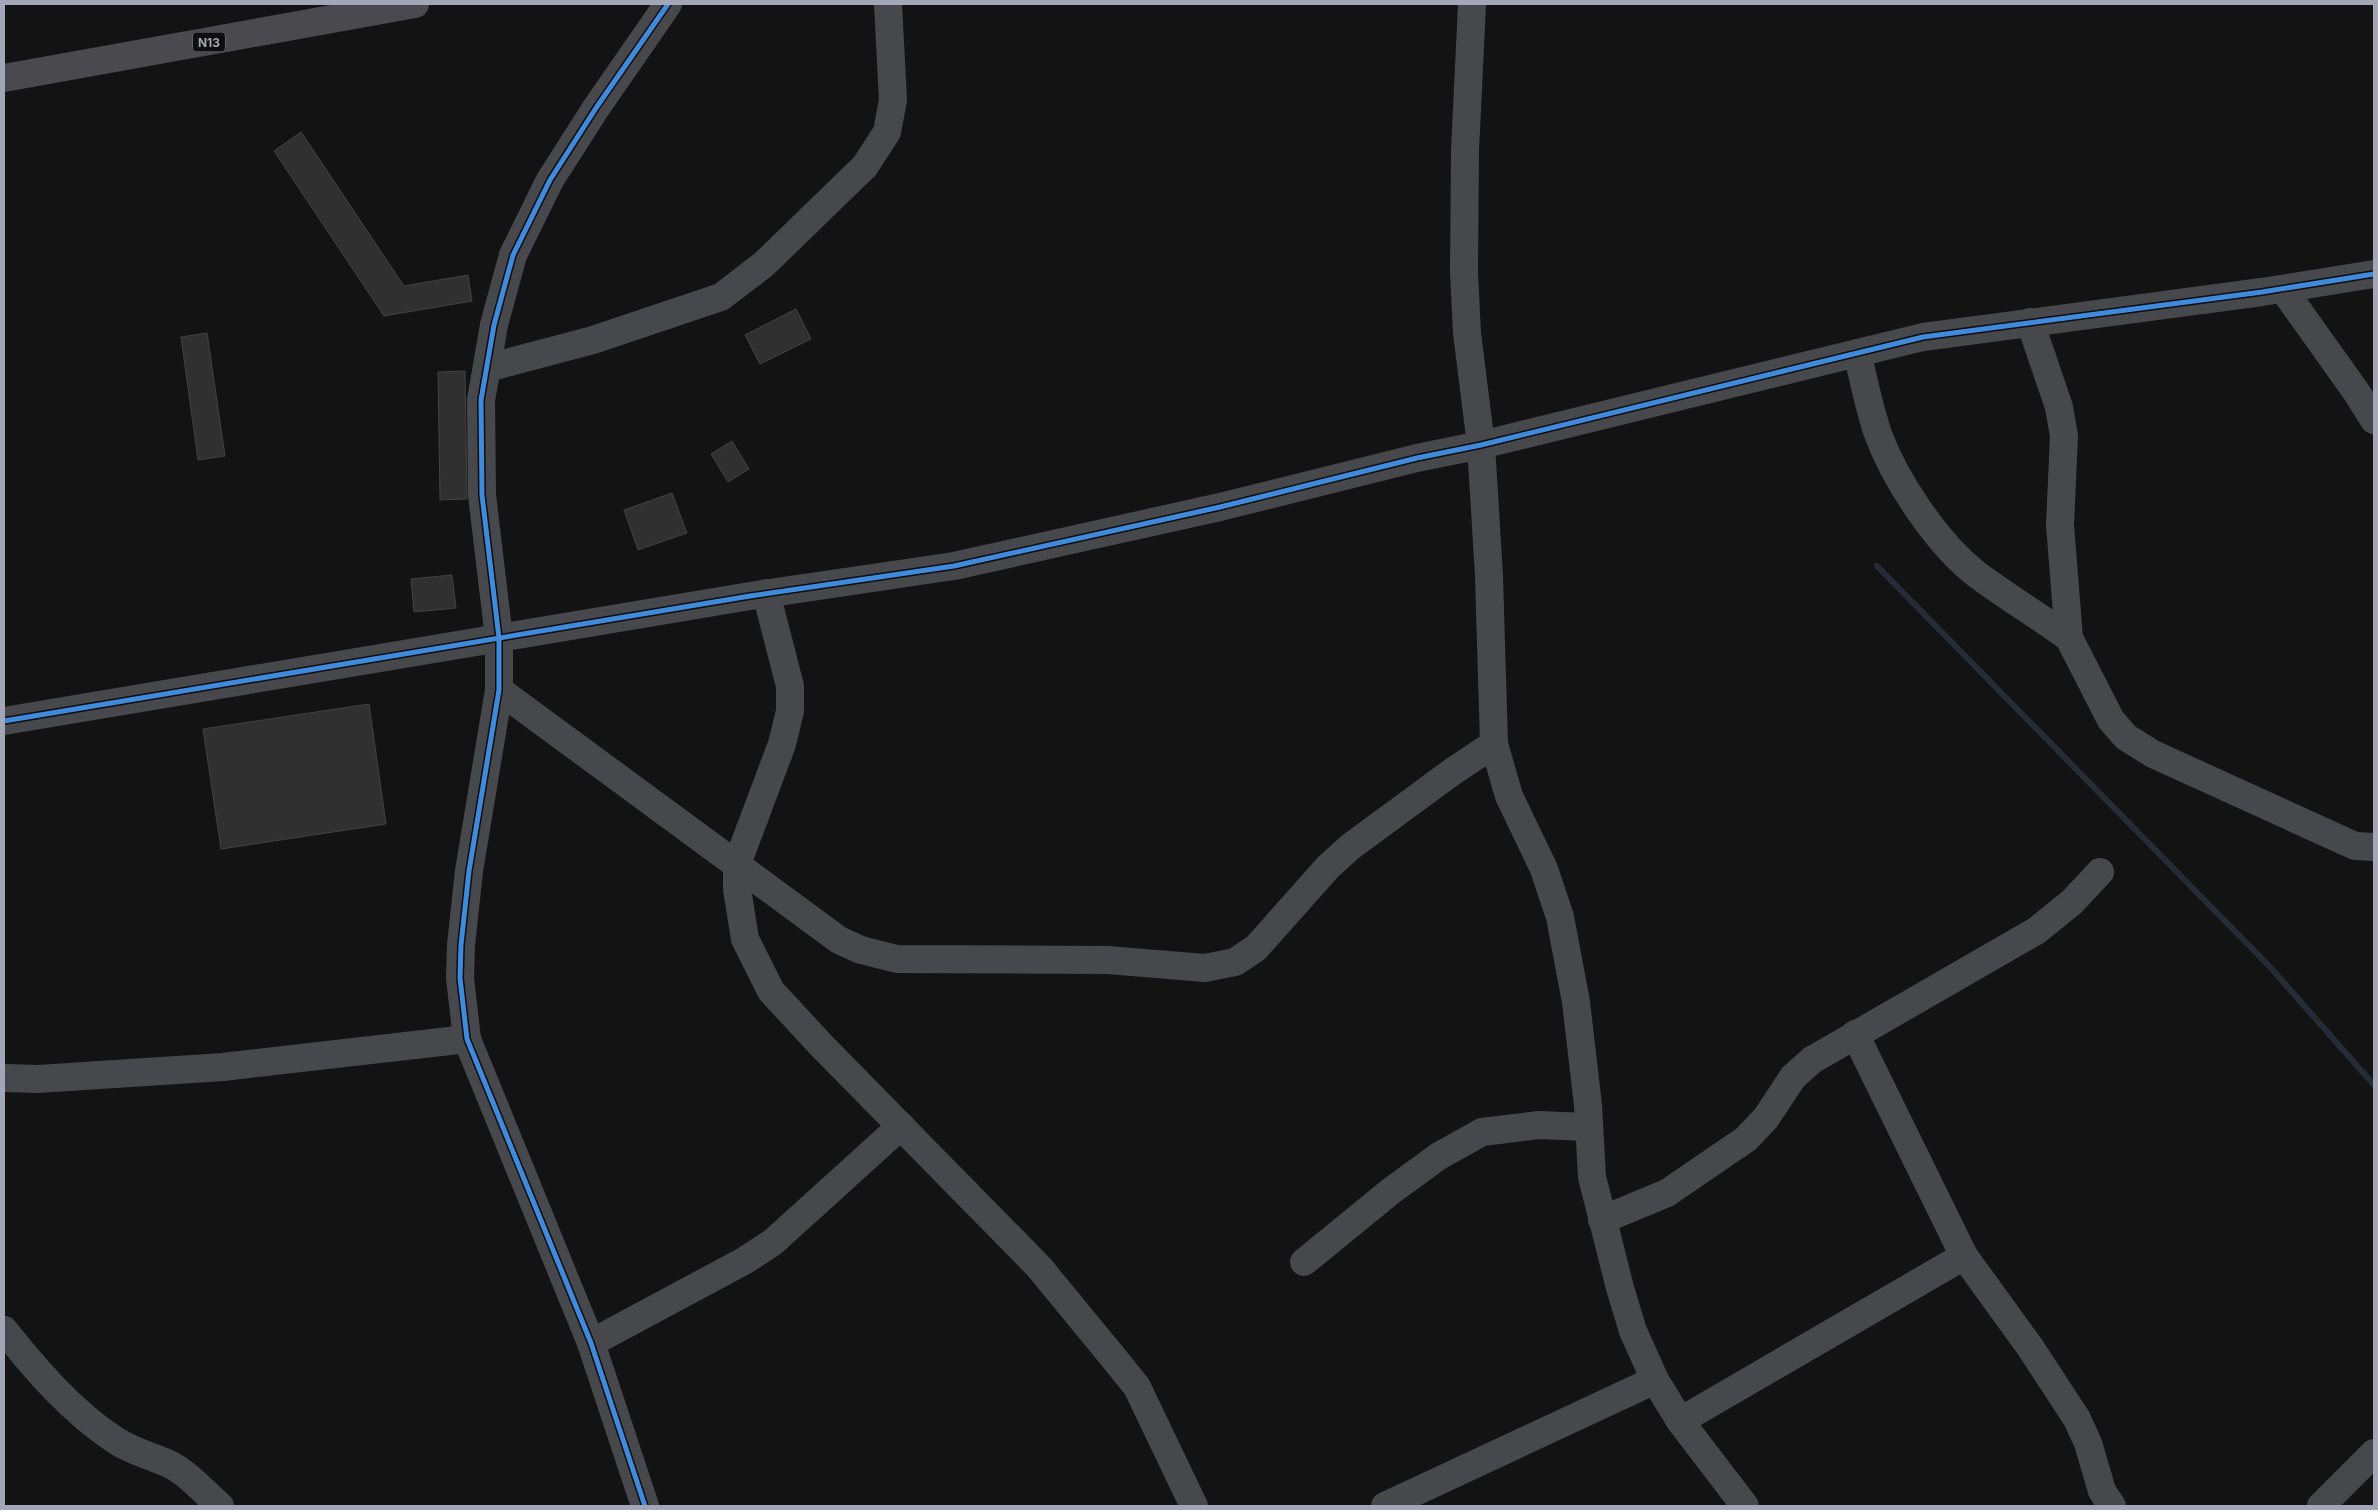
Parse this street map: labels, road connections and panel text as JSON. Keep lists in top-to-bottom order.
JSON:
{
  "streets": {
    "main road": ["N13"]
  }
}
